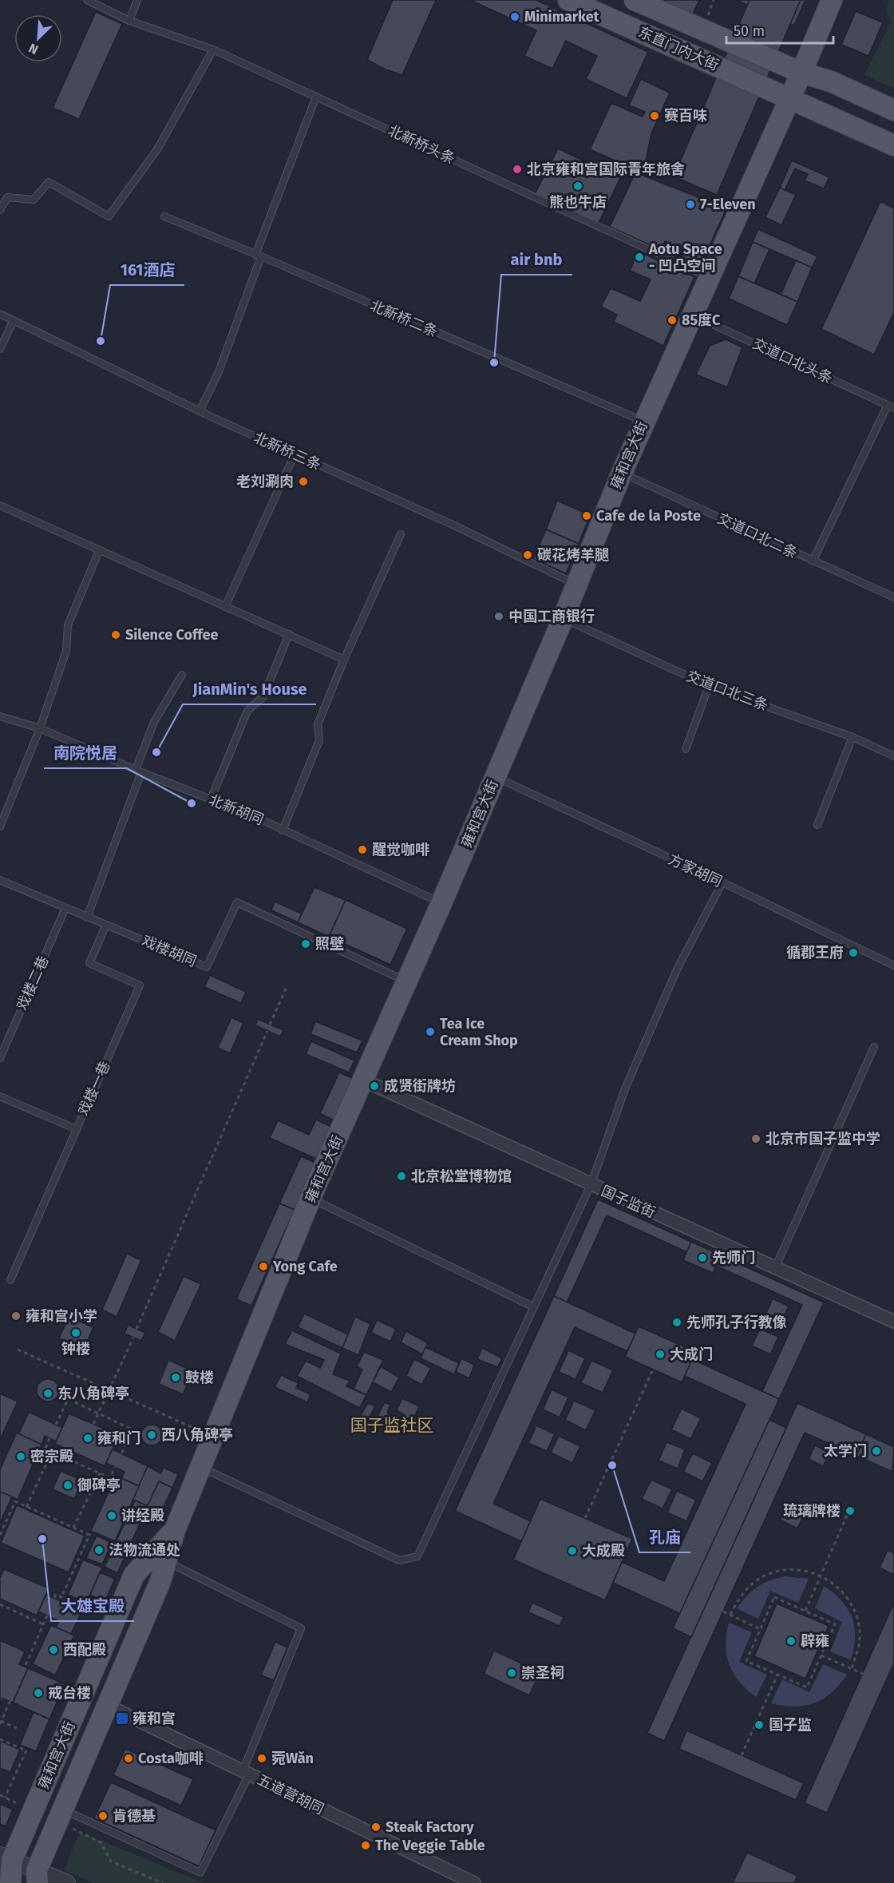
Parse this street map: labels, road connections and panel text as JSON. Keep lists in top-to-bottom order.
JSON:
{
  "streets": {
    "main road": ["东直门内大街", "雍和宫大街"],
    "street": ["国子监街", "五道营胡同"],
    "lane": [
      "北新桥头条",
      "北新桥二条",
      "交道口北头条",
      "北新桥三条",
      "交道口北二条",
      "交道口北三条",
      "北新胡同",
      "方家胡同",
      "戏楼胡同",
      "戏楼二巷",
      "戏楼一巷"
    ]
  },
  "crossings": [
    ["东直门内大街", "雍和宫大街"],
    ["北新桥头条", "雍和宫大街"],
    ["北新桥二条", "雍和宫大街"],
    ["交道口北头条", "雍和宫大街"],
    ["北新桥三条", "雍和宫大街"],
    ["雍和宫大街", "交道口北二条"],
    ["雍和宫大街", "交道口北三条"],
    ["雍和宫大街", "北新胡同"],
    ["雍和宫大街", "方家胡同"],
    ["雍和宫大街", "戏楼胡同"],
    ["雍和宫大街", "国子监街"],
    ["雍和宫大街", "五道营胡同"],
    ["戏楼胡同", "戏楼二巷"],
    ["戏楼胡同", "戏楼一巷"]
  ],
  "districts": ["国子监社区"],
  "places": {
    "other": [
      "Minimarket",
      "赛百味",
      "北京雍和宫国际青年旅舍",
      "熊也牛店",
      "7-Eleven",
      "Aotu Space - 凹凸空间",
      "85度C",
      "161酒店",
      "air bnb",
      "老刘涮肉",
      "Cafe de la Poste",
      "碳花烤羊腿",
      "中国工商银行",
      "Silence Coffee",
      "JianMin's House",
      "南院悦居",
      "醒觉咖啡",
      "照壁",
      "循郡王府",
      "Tea Ice Cream Shop",
      "成贤街牌坊",
      "北京市国子监中学",
      "北京松堂博物馆",
      "先师门",
      "Yong Cafe",
      "雍和宫小学",
      "先师孔子行教像",
      "钟楼",
      "大成门",
      "鼓楼",
      "东八角碑亭",
      "西八角碑亭",
      "雍和门",
      "太学门",
      "密宗殿",
      "孔庙",
      "御碑亭",
      "琉璃牌楼",
      "讲经殿",
      "大雄宝殿",
      "法物流通处",
      "大成殿",
      "辟雍",
      "西配殿",
      "崇圣祠",
      "戒台楼",
      "国子监",
      "Costa咖啡",
      "菀Wǎn",
      "肯德基",
      "Steak Factory",
      "The Veggie Table"
    ],
    "transit": ["雍和宫"]
  },
  "scale_bar": "50 m",
  "north": "bottom left"
}
